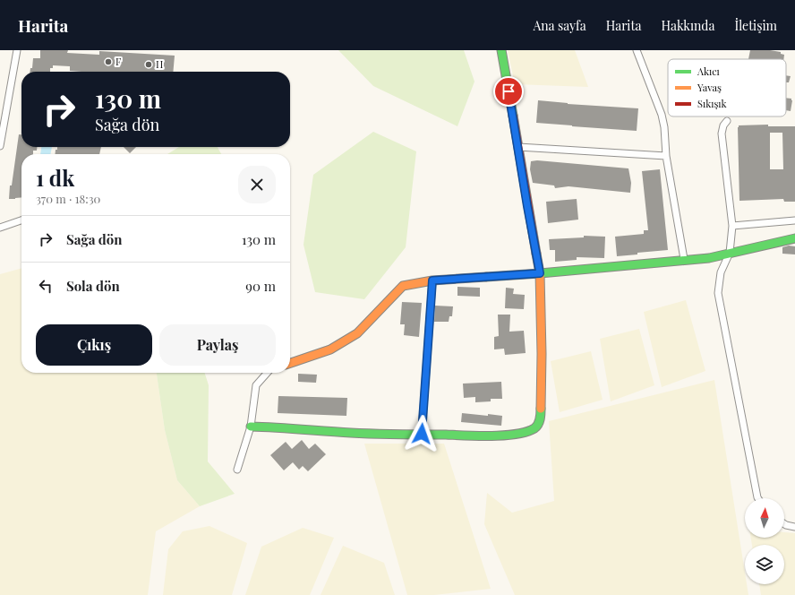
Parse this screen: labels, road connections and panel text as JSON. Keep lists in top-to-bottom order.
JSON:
{
  "places": ["F", "H"],
  "legend": ["Akıcı", "Yavaş", "Sıkışık"],
  "north": "top",
  "page": {
    "header": "Harita",
    "nav": [
      "Ana sayfa",
      "Harita",
      "Hakkında",
      "İletişim"
    ],
    "turn": ["130 m", "Sağa dön"],
    "heading": ["1 dk", "370 m · 18:30"],
    "list": [
      {
        "name": "Sağa dön",
        "value": "130 m"
      },
      {
        "name": "Sola dön",
        "value": "90 m"
      }
    ],
    "buttons": ["Çıkış", "Paylaş"]
  }
}
